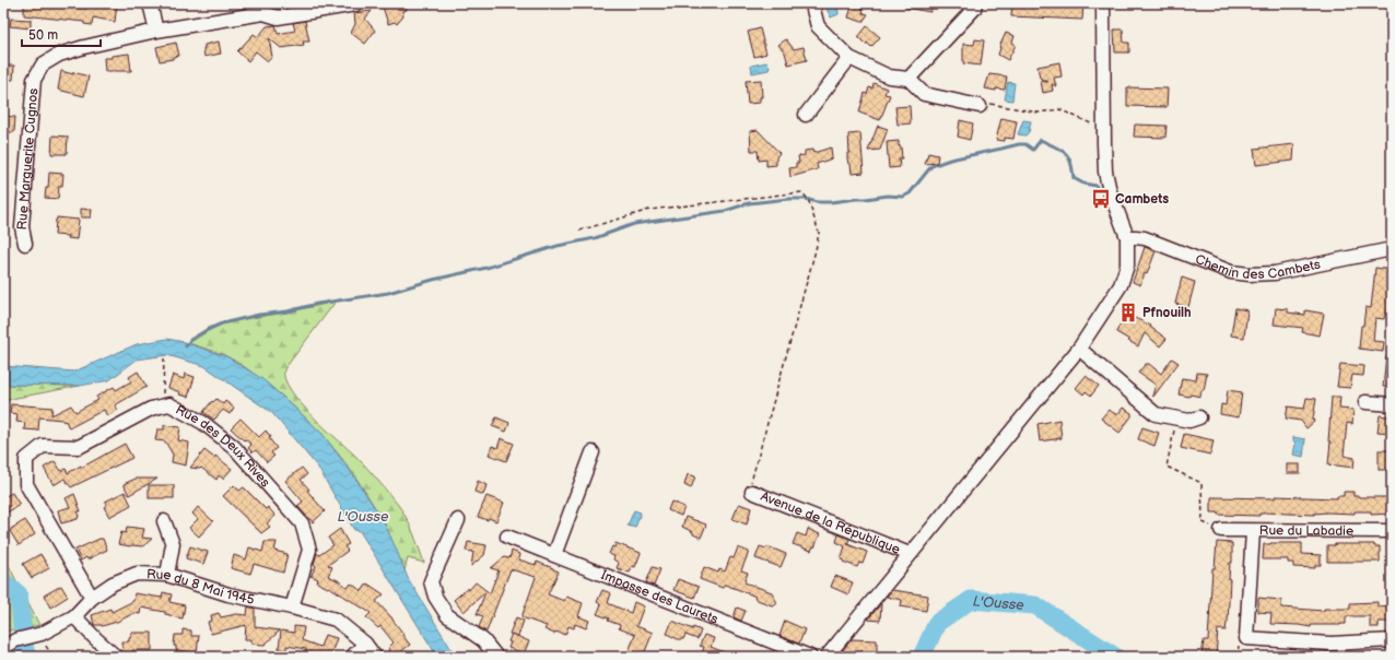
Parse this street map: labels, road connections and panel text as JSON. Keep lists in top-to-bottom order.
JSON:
{
  "streets": {
    "street": [
      "Rue Marguerite Cugnos",
      "Chemin des Cambets",
      "Rue des Deux Rives",
      "Avenue de la République",
      "Rue du Labadie",
      "Rue du 8 Mai 1945",
      "Impasse des Laurets"
    ]
  },
  "crossings": [
    ["Rue des Deux Rives", "Rue du 8 Mai 1945"]
  ],
  "water": ["L'Ousse"],
  "places": {
    "bus stop": ["Cambets"],
    "building": ["Pfnouilh"]
  },
  "scale_bar": "50 m"
}
